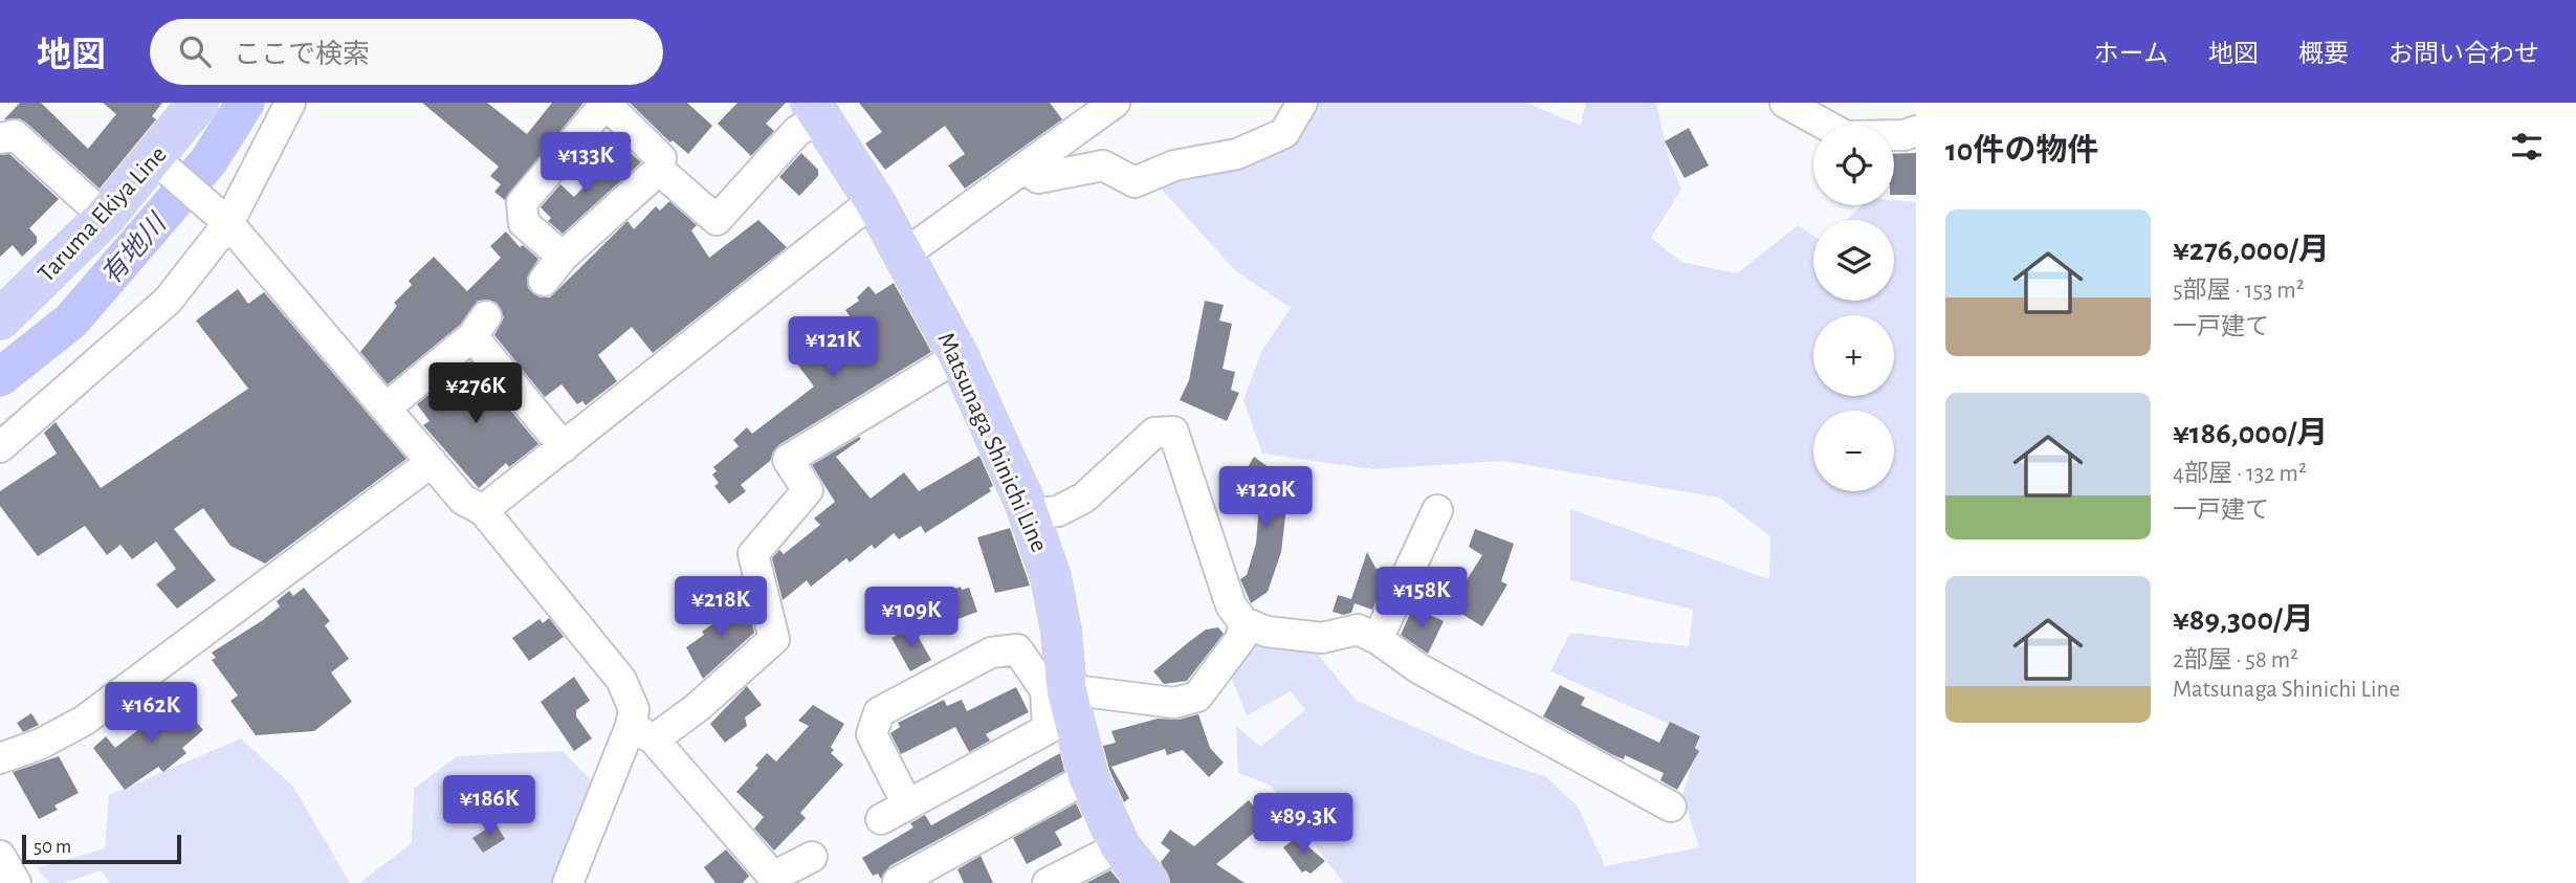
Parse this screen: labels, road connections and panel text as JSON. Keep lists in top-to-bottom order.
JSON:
{
  "streets": {
    "main road": ["Taruma Ekiya Line", "Matsunaga Shinichi Line"]
  },
  "water": ["有地川"],
  "scale_bar": "50 m",
  "page": {
    "header": "地図",
    "search": "ここで検索",
    "nav": [
      "ホーム",
      "地図",
      "概要",
      "お問い合わせ"
    ],
    "heading": "10件の物件",
    "map_buttons": ["+", "−"],
    "price": [
      "¥133K",
      "¥121K",
      "¥276K",
      "¥120K",
      "¥158K",
      "¥218K",
      "¥109K",
      "¥162K",
      "¥186K",
      "¥89.3K"
    ],
    "list": [
      {
        "name": "¥276,000/月",
        "note": "5部屋 · 153 m² · 一戸建て"
      },
      {
        "name": "¥186,000/月",
        "note": "4部屋 · 132 m² · 一戸建て"
      },
      {
        "name": "¥89,300/月",
        "note": "2部屋 · 58 m² · Matsunaga Shinichi Line"
      }
    ],
    "scale": "50 m"
  }
}
